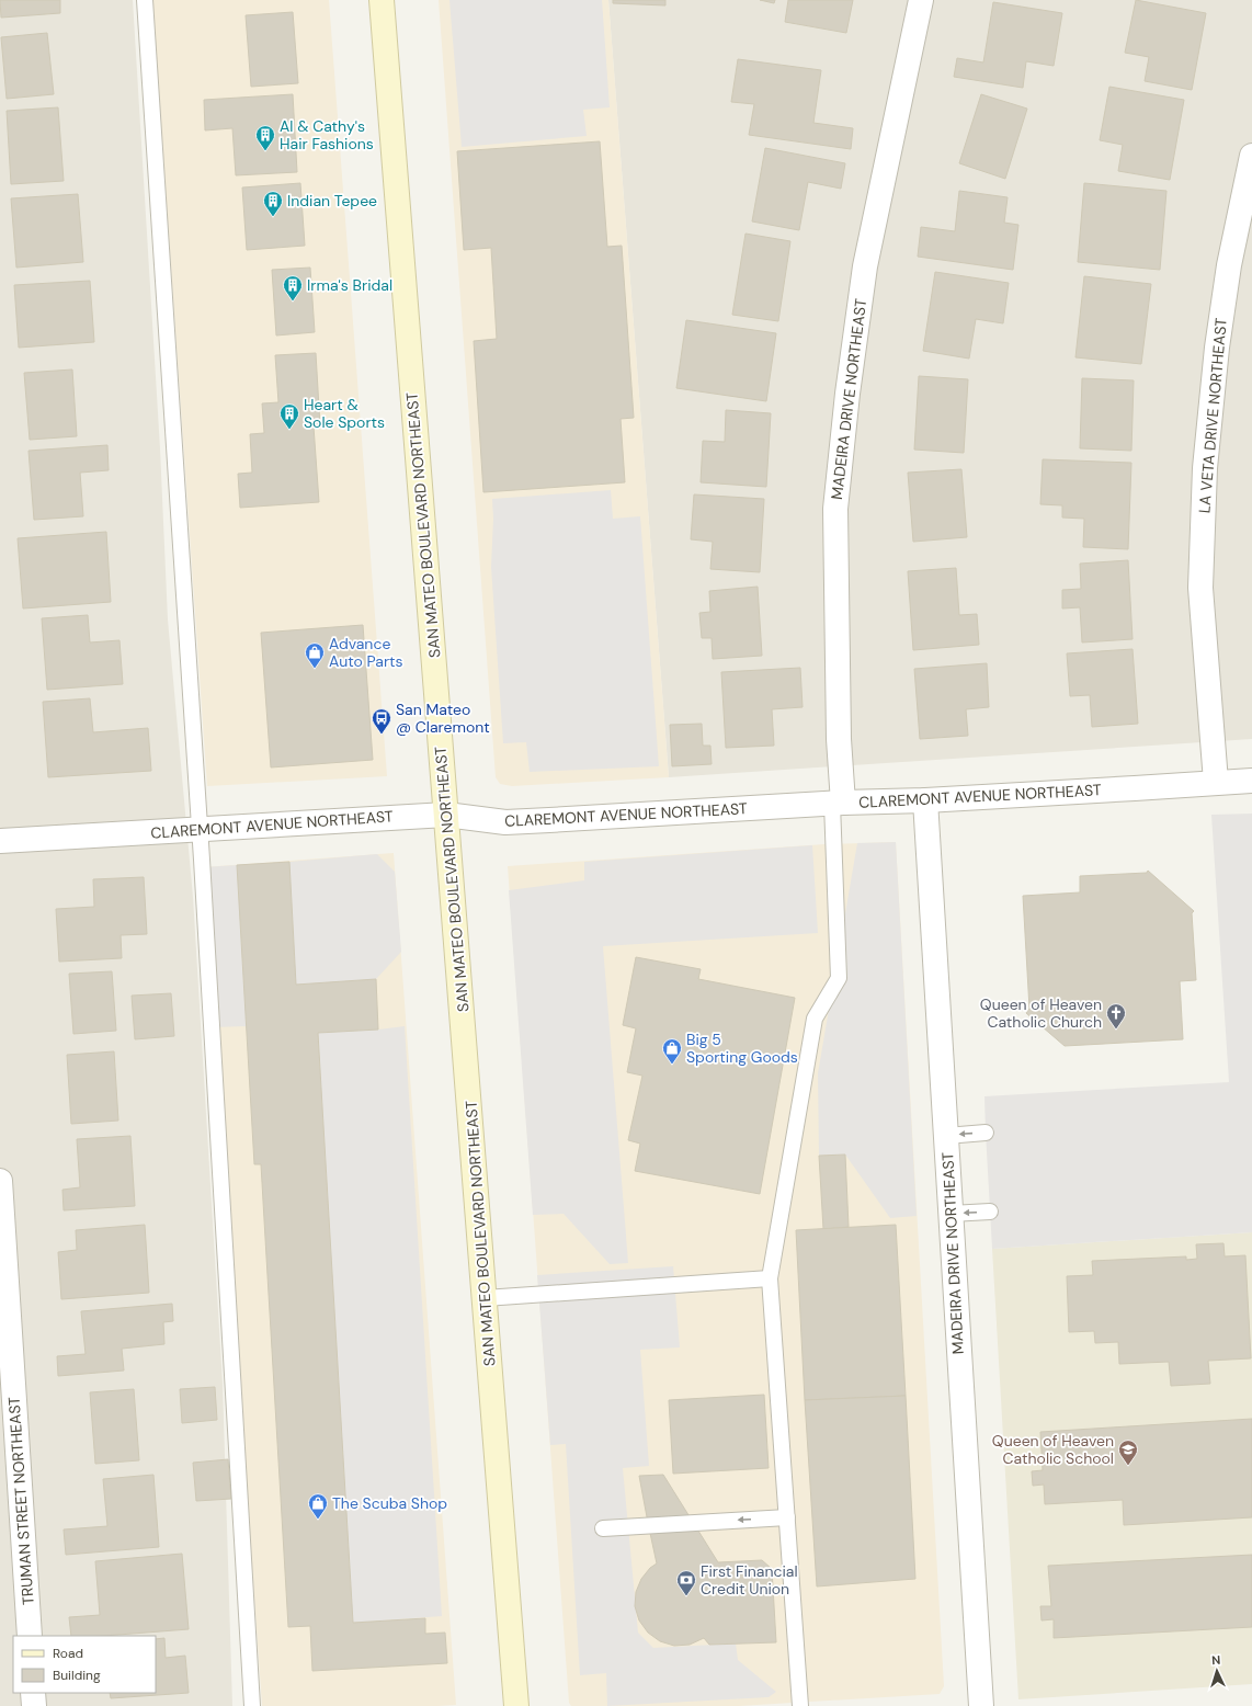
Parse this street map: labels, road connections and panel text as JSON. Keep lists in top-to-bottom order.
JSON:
{
  "streets": {
    "main road": ["SAN MATEO BOULEVARD NORTHEAST"],
    "street": [
      "MADEIRA DRIVE NORTHEAST",
      "LA VETA DRIVE NORTHEAST",
      "CLAREMONT AVENUE NORTHEAST",
      "TRUMAN STREET NORTHEAST"
    ]
  },
  "crossings": [
    ["MADEIRA DRIVE NORTHEAST", "CLAREMONT AVENUE NORTHEAST"],
    ["LA VETA DRIVE NORTHEAST", "CLAREMONT AVENUE NORTHEAST"],
    ["SAN MATEO BOULEVARD NORTHEAST", "CLAREMONT AVENUE NORTHEAST"]
  ],
  "places": {
    "building": [
      "Al & Cathy's Hair Fashions",
      "Indian Tepee",
      "Irma's Bridal",
      "Heart & Sole Sports"
    ],
    "shop": ["Advance Auto Parts", "Big 5 Sporting Goods", "The Scuba Shop"],
    "bus stop": ["San Mateo @ Claremont"],
    "church": ["Queen of Heaven Catholic Church"],
    "school or university": ["Queen of Heaven Catholic School"],
    "bank": ["First Financial Credit Union"]
  },
  "legend": ["Road", "Building"],
  "north": "top"
}
